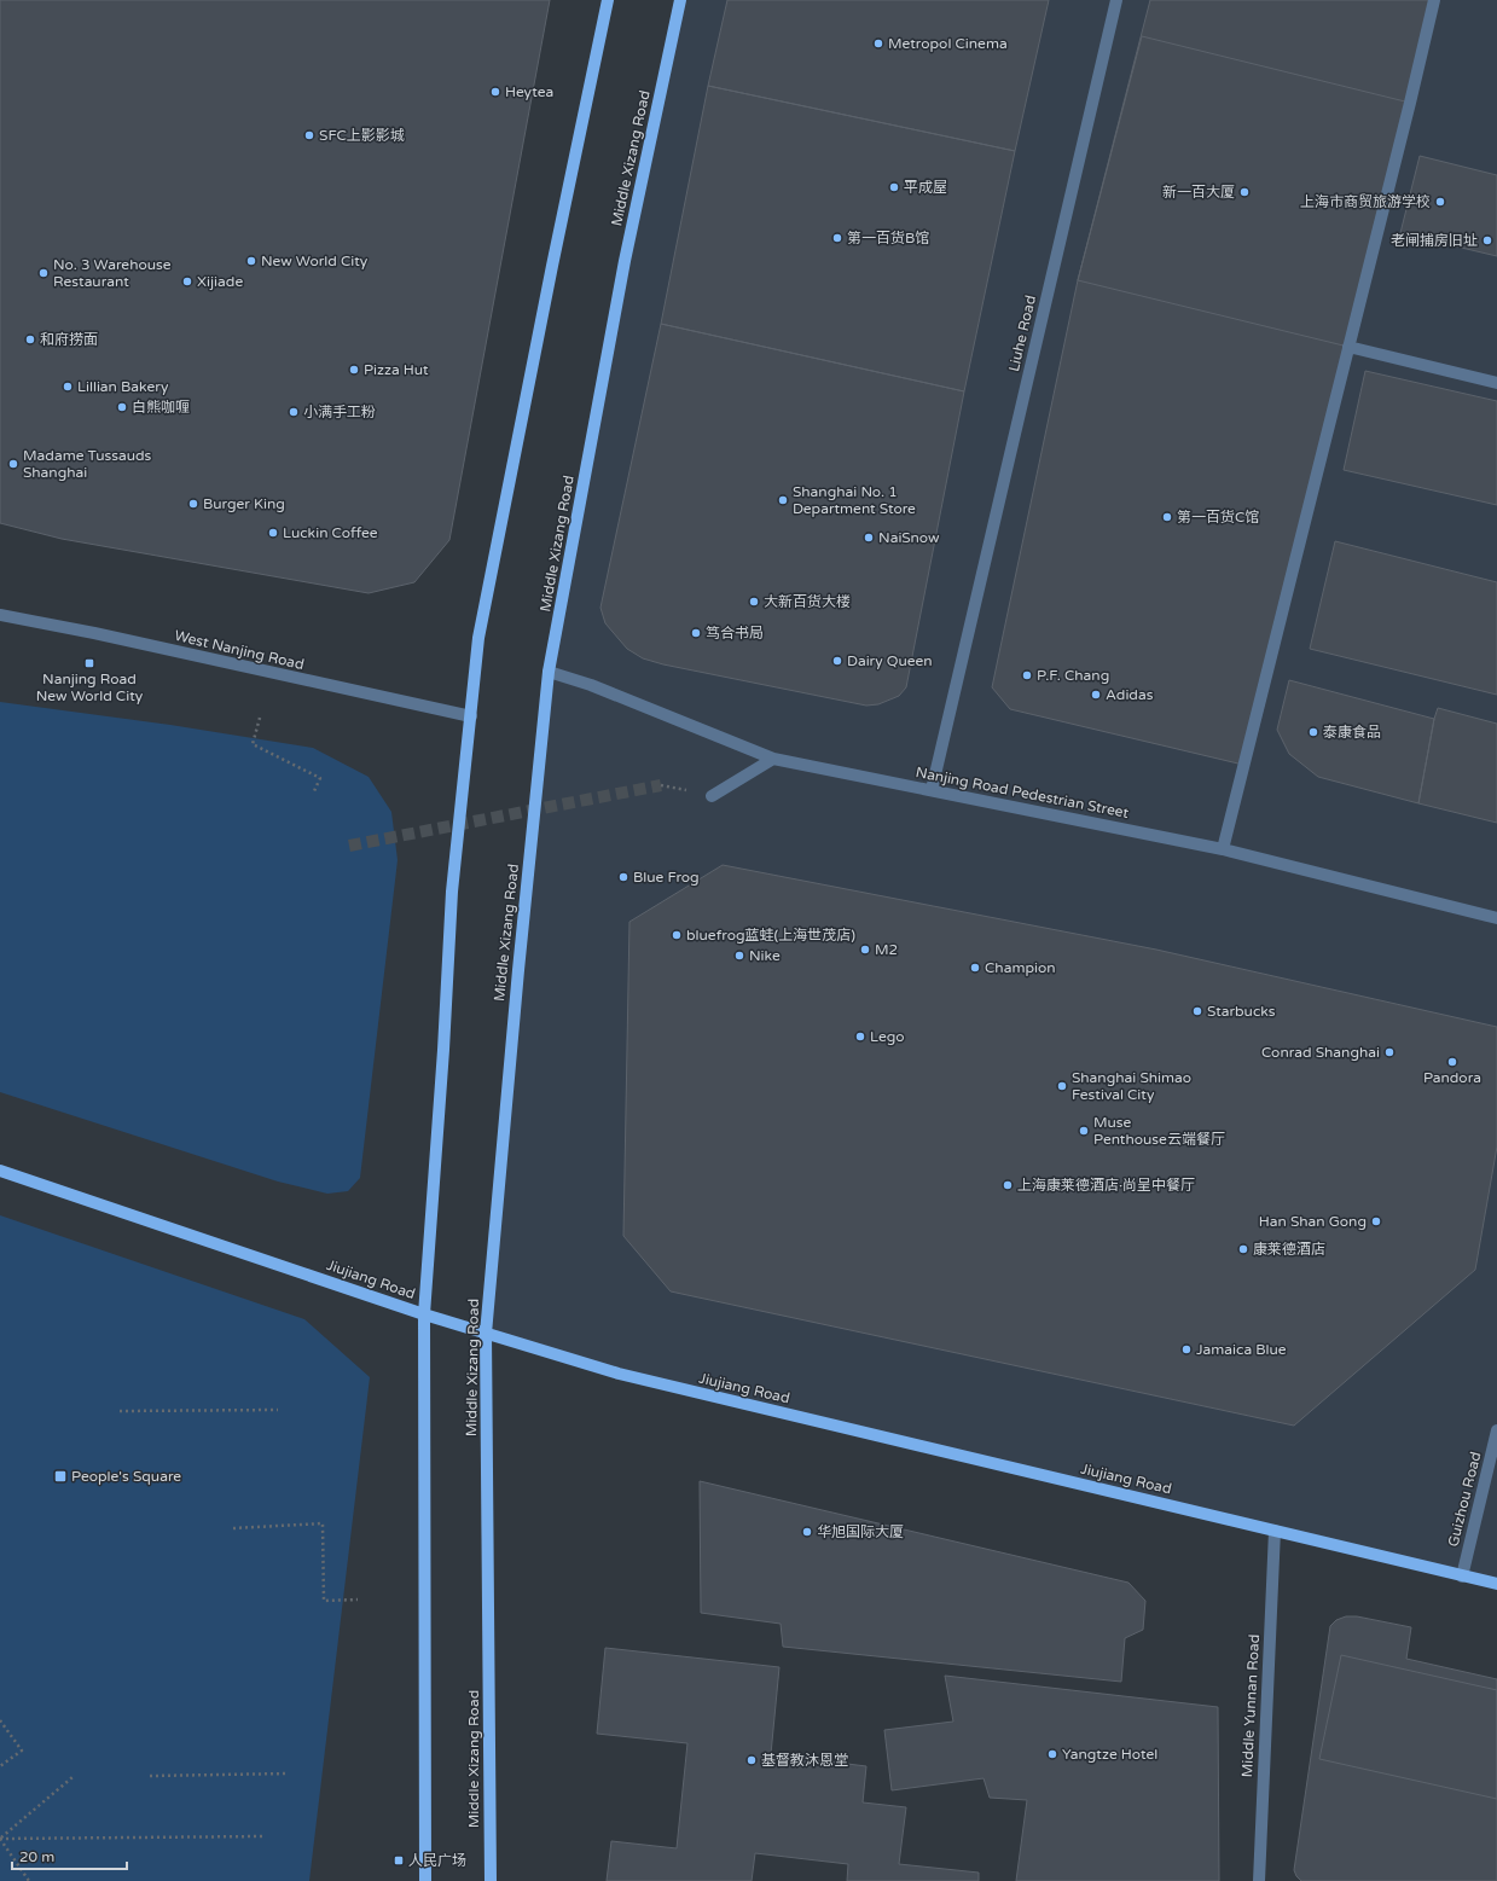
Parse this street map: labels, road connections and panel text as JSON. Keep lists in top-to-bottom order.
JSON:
{
  "streets": {
    "main road": ["Middle Xizang Road", "Jiujiang Road"],
    "street": [
      "Liuhe Road",
      "West Nanjing Road",
      "Nanjing Road Pedestrian Street",
      "Guizhou Road",
      "Middle Yunnan Road"
    ]
  },
  "crossings": [
    ["Middle Xizang Road", "Nanjing Road Pedestrian Street"],
    ["Middle Xizang Road", "Jiujiang Road"],
    ["Liuhe Road", "Nanjing Road Pedestrian Street"],
    ["Jiujiang Road", "Guizhou Road"],
    ["Jiujiang Road", "Middle Yunnan Road"]
  ],
  "places": {
    "other": [
      "Metropol Cinema",
      "Heytea",
      "SFC上影影城",
      "平成屋",
      "新一百大厦",
      "上海市商贸旅游学校",
      "第一百货B馆",
      "老闸捕房旧址",
      "New World City",
      "No. 3 Warehouse Restaurant",
      "Xijiade",
      "和府捞面",
      "Pizza Hut",
      "Lillian Bakery",
      "白熊咖喱",
      "小满手工粉",
      "Madame Tussauds Shanghai",
      "Shanghai No. 1 Department Store",
      "Burger King",
      "第一百货C馆",
      "Luckin Coffee",
      "NaiSnow",
      "大新百货大楼",
      "笃合书局",
      "Dairy Queen",
      "P.F. Chang",
      "Adidas",
      "泰康食品",
      "Blue Frog",
      "bluefrog蓝蛙(上海世茂店)",
      "M2",
      "Nike",
      "Champion",
      "Starbucks",
      "Lego",
      "Conrad Shanghai",
      "Pandora",
      "Shanghai Shimao Festival City",
      "Muse Penthouse云端餐厅",
      "上海康莱德酒店·尚呈中餐厅",
      "Han Shan Gong",
      "康莱德酒店",
      "Jamaica Blue",
      "华旭国际大厦",
      "Yangtze Hotel",
      "基督教沐恩堂"
    ],
    "transit": ["Nanjing Road New World City", "People's Square", "人民广场"]
  },
  "scale_bar": "20 m"
}
